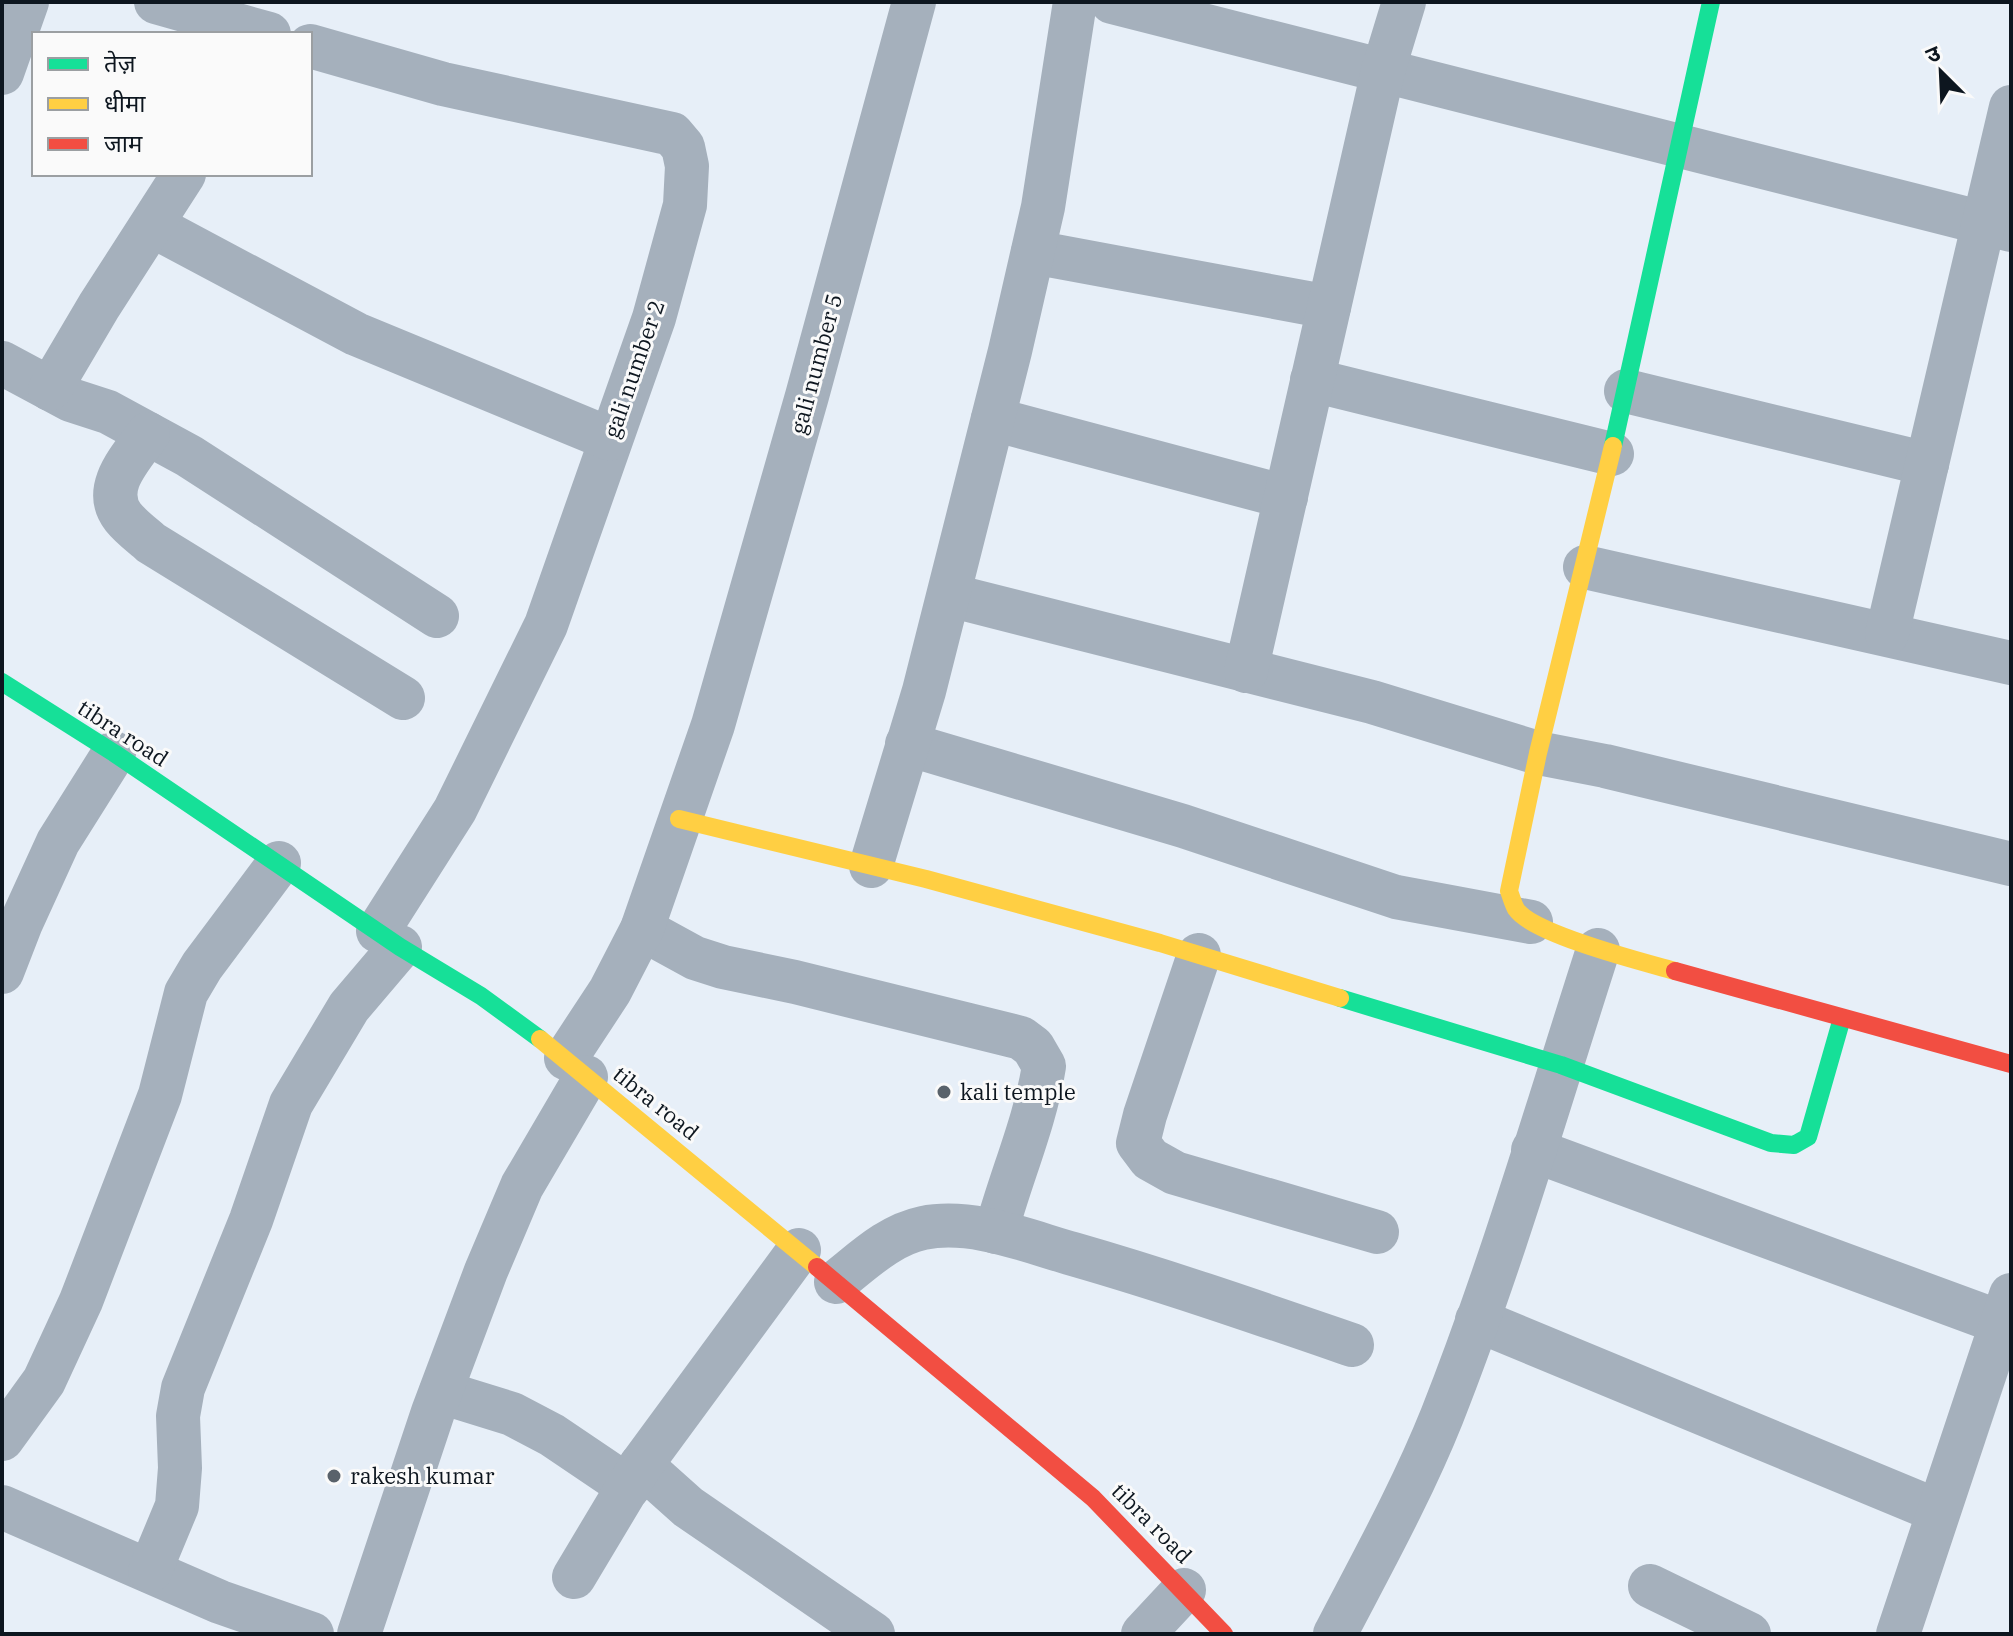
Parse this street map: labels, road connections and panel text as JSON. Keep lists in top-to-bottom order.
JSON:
{
  "streets": {
    "street": ["gali number 5", "gali number 2", "tibra road"]
  },
  "crossings": [
    ["gali number 5", "tibra road"],
    ["gali number 2", "tibra road"]
  ],
  "places": ["kali temple", "rakesh kumar"],
  "legend": ["तेज़", "धीमा", "जाम"],
  "north": "top left"
}
